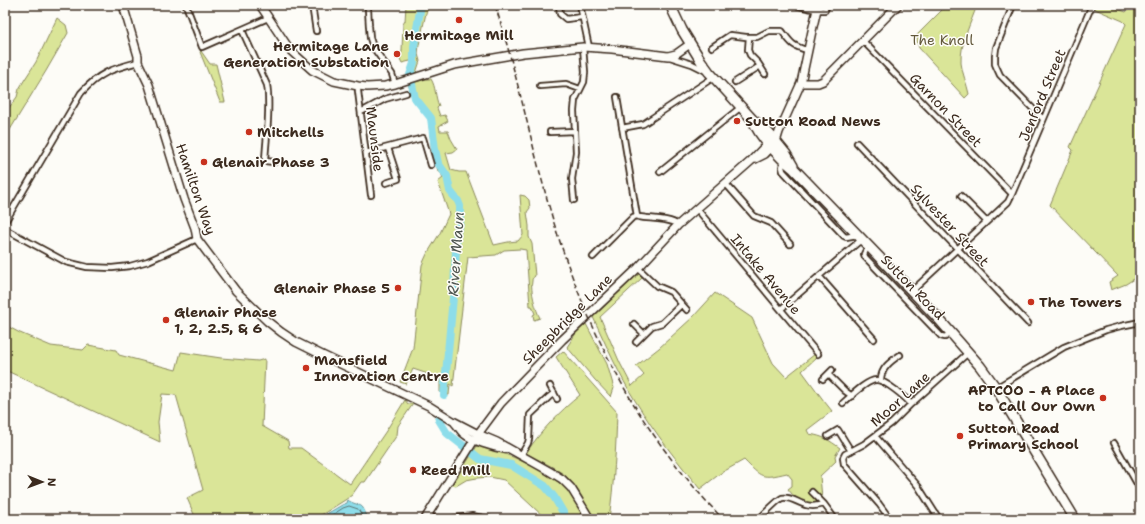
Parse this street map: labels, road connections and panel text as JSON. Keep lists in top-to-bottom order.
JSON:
{
  "streets": {
    "highway": ["Sutton Road"],
    "street": [
      "Jenford Street",
      "Garnon Street",
      "Maunside",
      "Hamilton Way",
      "Sylvester Street",
      "Intake Avenue",
      "Sheepbridge Lane",
      "Moor Lane"
    ]
  },
  "crossings": [
    ["Jenford Street", "Garnon Street"],
    ["Jenford Street", "Sylvester Street"],
    ["Jenford Street", "Sutton Road"],
    ["Hamilton Way", "Sheepbridge Lane"],
    ["Intake Avenue", "Sheepbridge Lane"],
    ["Sutton Road", "Sheepbridge Lane"],
    ["Sutton Road", "Moor Lane"]
  ],
  "water": ["River Maun"],
  "parks": ["The Knoll"],
  "places": [
    "Hermitage Mill",
    "Hermitage Lane Generation Substation",
    "Sutton Road News",
    "Mitchells",
    "Glenair Phase 3",
    "Glenair Phase 5",
    "The Towers",
    "Glenair Phase 1, 2, 2.5, & 6",
    "Mansfield Innovation Centre",
    "APTCOO - A Place to Call Our Own",
    "Sutton Road Primary School",
    "Reed Mill"
  ],
  "north": "right"
}
